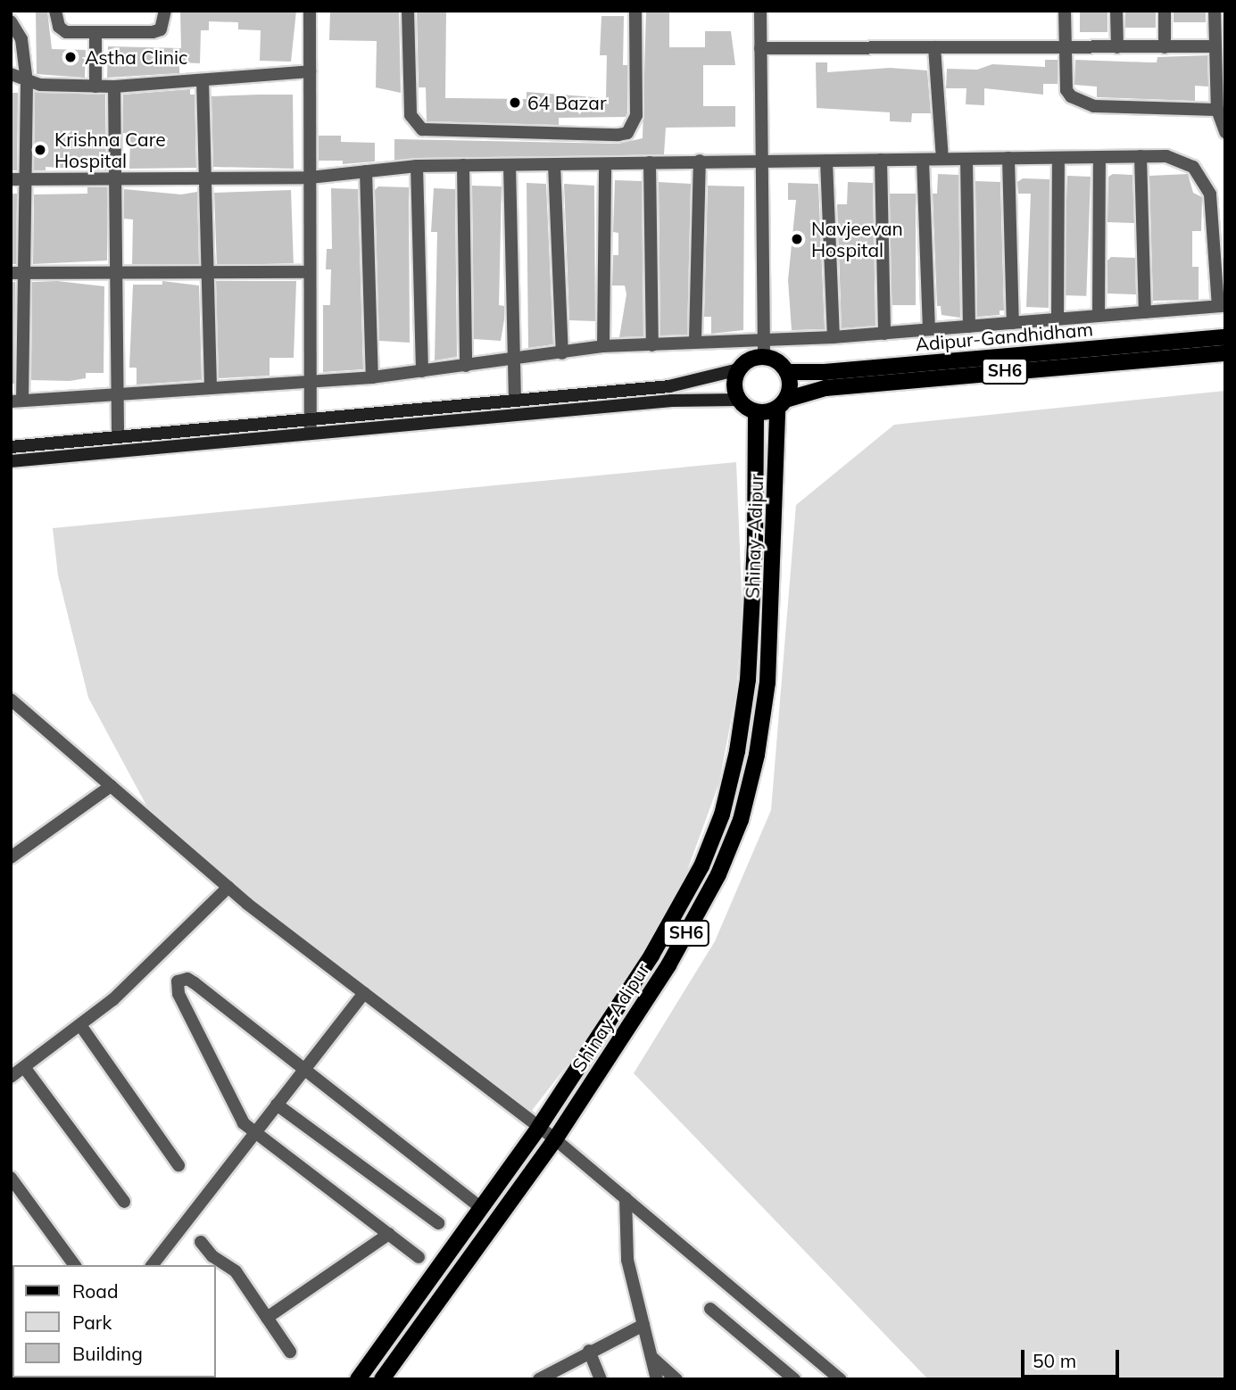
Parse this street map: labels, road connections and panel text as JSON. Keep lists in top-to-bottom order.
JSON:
{
  "streets": {
    "main road": ["Adipur-Gandhidham", "SH6", "Shinay-Adipur"]
  },
  "crossings": [
    ["Adipur-Gandhidham", "SH6"],
    ["Adipur-Gandhidham", "Shinay-Adipur"],
    ["SH6", "Shinay-Adipur"]
  ],
  "places": [
    "Astha Clinic",
    "64 Bazar",
    "Krishna Care Hospital",
    "Navjeevan Hospital"
  ],
  "legend": ["Road", "Park", "Building"],
  "scale_bar": "50 m"
}
